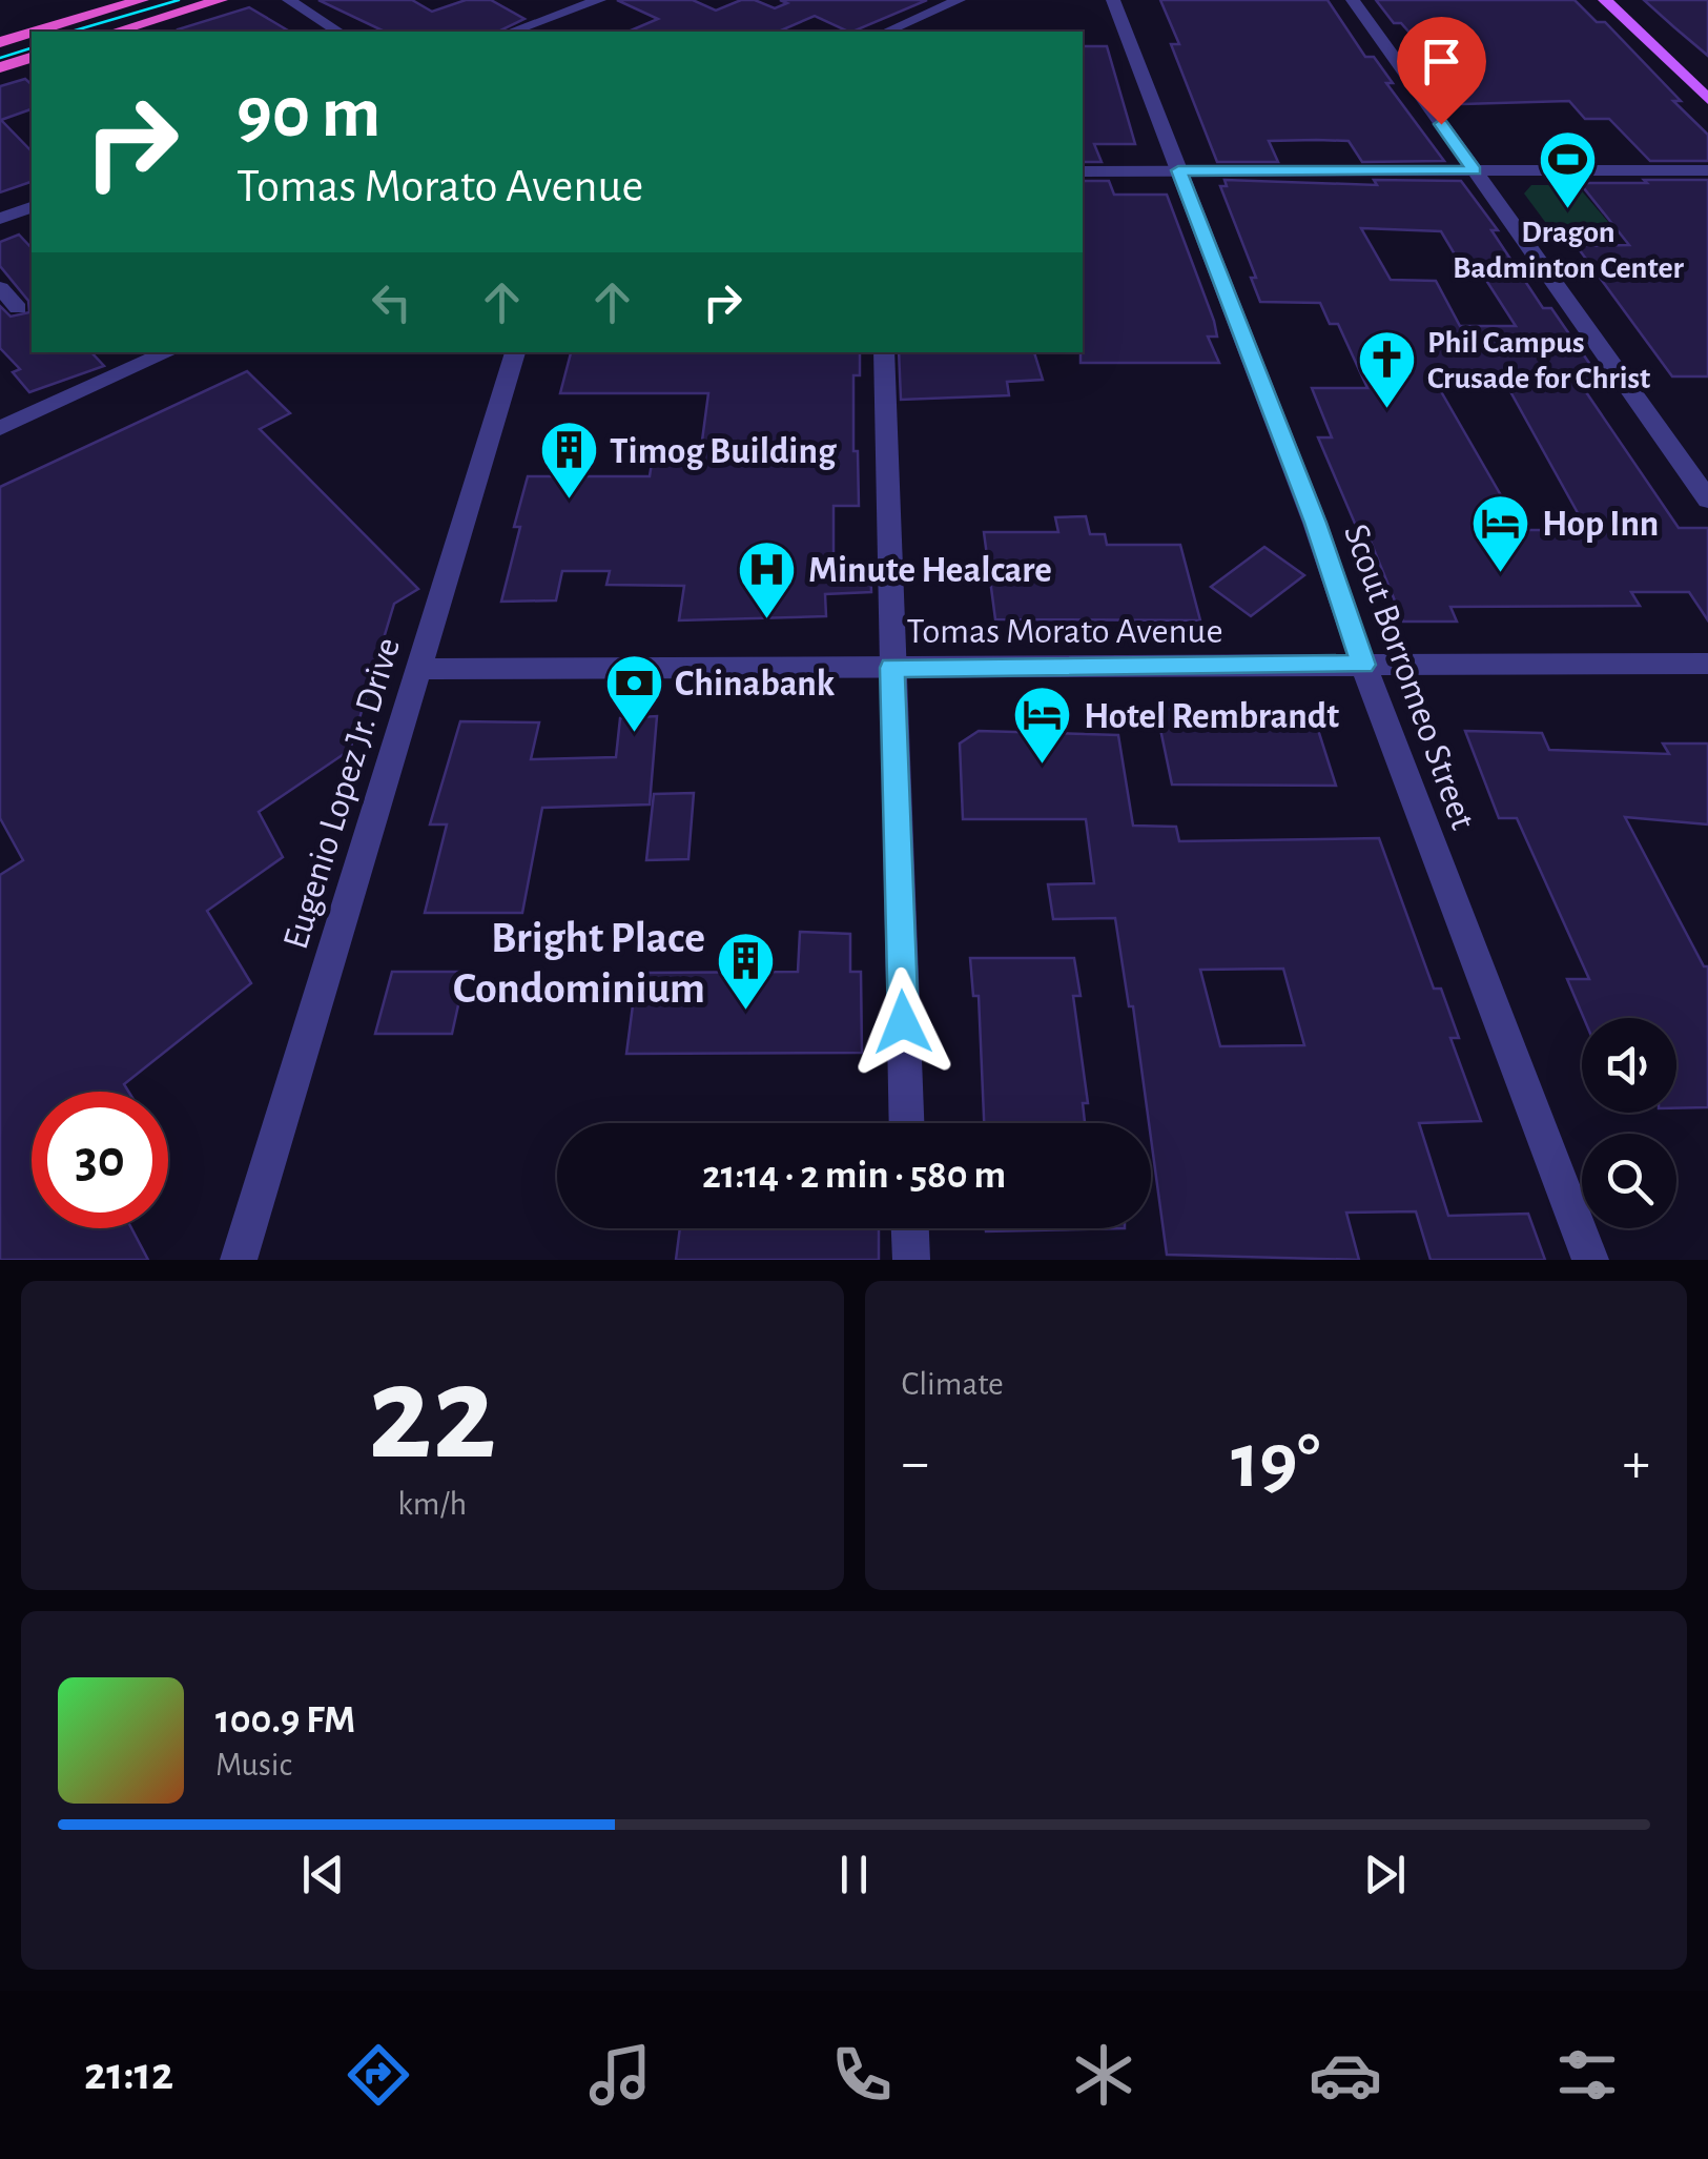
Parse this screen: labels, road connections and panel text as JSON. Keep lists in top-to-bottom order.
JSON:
{
  "streets": {
    "street": ["Tomas Morato Avenue", "Scout Borromeo Street", "Eugenio Lopez Jr. Drive"]
  },
  "crossings": [
    ["Tomas Morato Avenue", "Scout Borromeo Street"],
    ["Tomas Morato Avenue", "Eugenio Lopez Jr. Drive"]
  ],
  "places": {
    "sports": ["Dragon Badminton Center"],
    "church": ["Phil Campus Crusade for Christ"],
    "building": ["Timog Building", "Bright Place Condominium"],
    "hotel": ["Hop Inn", "Hotel Rembrandt"],
    "hospital": ["Minute Healcare"],
    "bank": ["Chinabank"]
  },
  "page": {
    "turn": ["90 m", "Tomas Morato Avenue"],
    "limit": "30",
    "trip": "21:14 · 2 min · 580 m",
    "tile": [
      ["22", "km/h"],
      "Climate"
    ],
    "heat": ["−", "19°", "+"],
    "song": ["100.9 FM", "Music"],
    "tabs": "21:12"
  }
}
